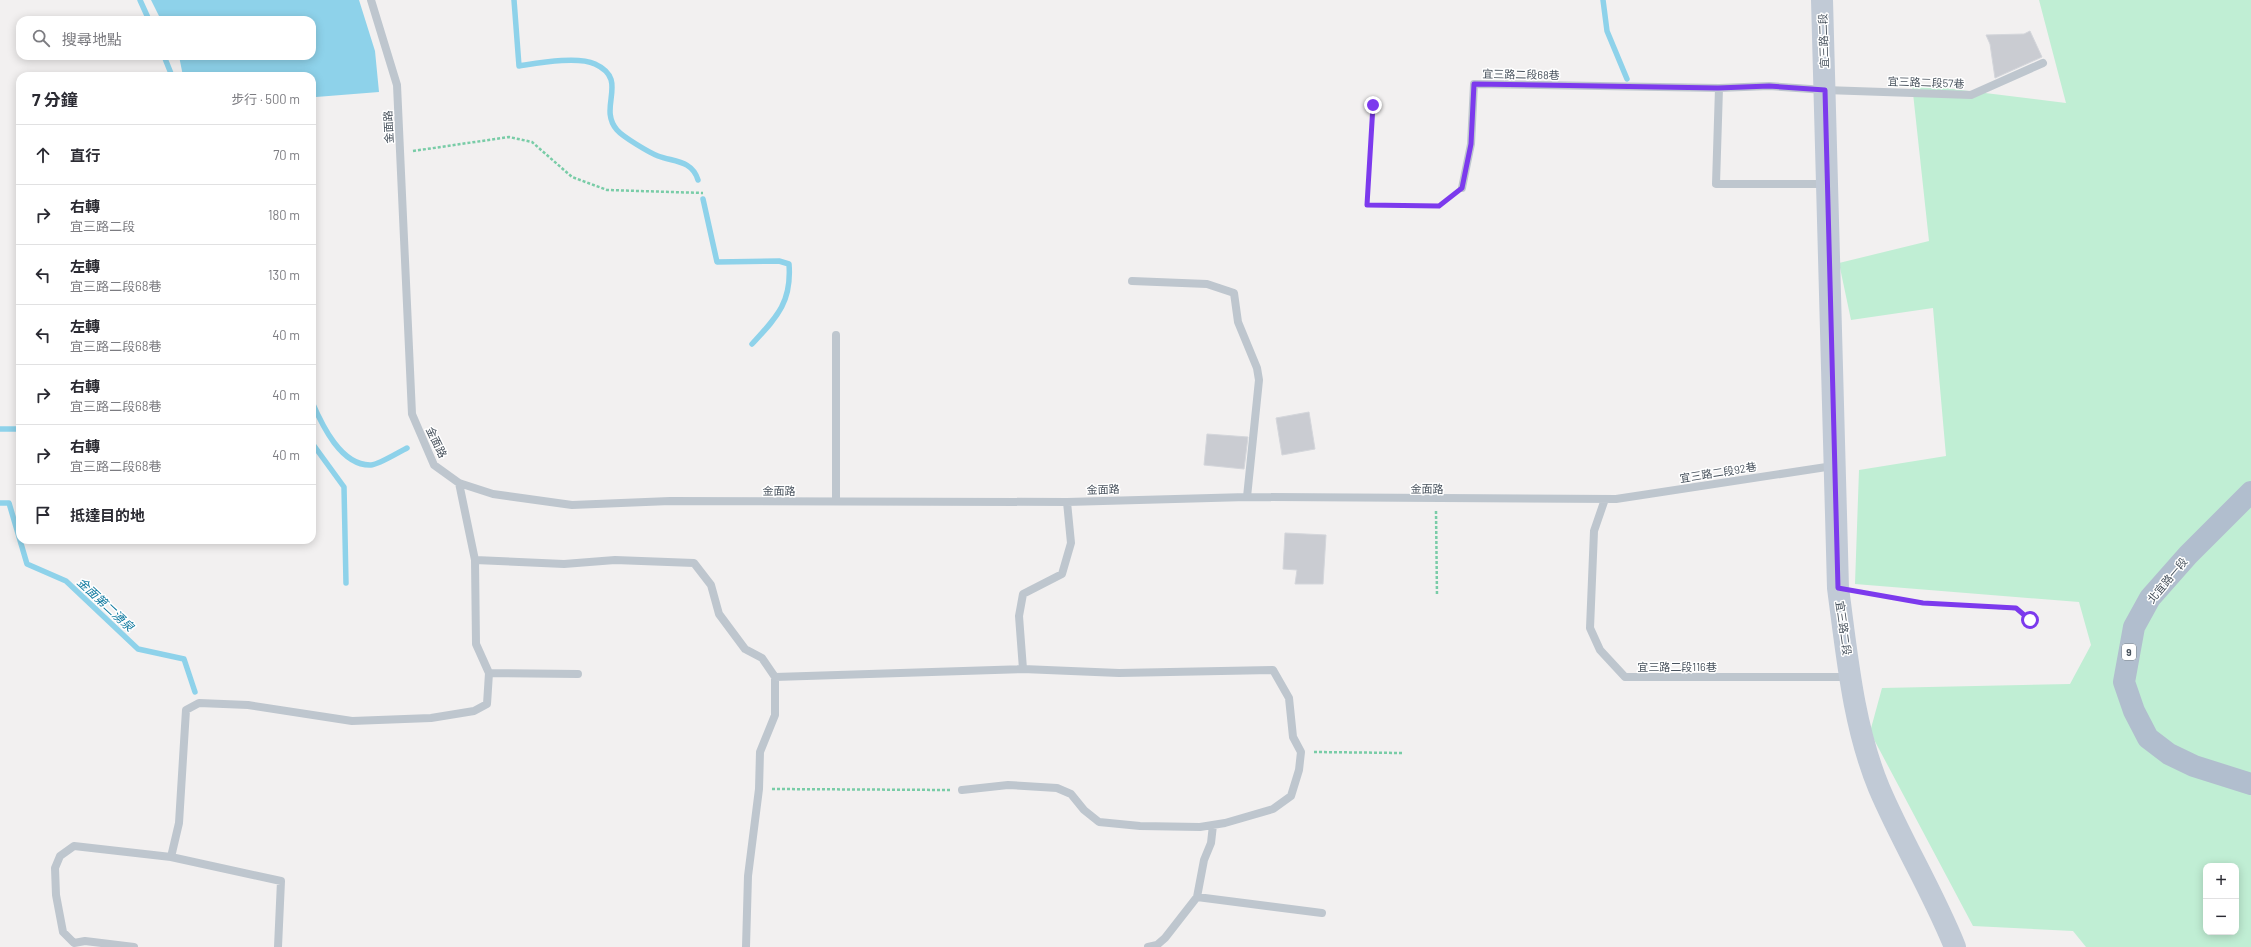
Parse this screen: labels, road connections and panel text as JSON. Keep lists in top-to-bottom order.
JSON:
{
  "streets": {
    "main road": ["北宜路一段", "9"],
    "street": ["宜三路二段"],
    "lane": [
      "宜三路二段68巷",
      "宜三路二段57巷",
      "金面路",
      "宜三路二段92巷",
      "宜三路二段116巷"
    ]
  },
  "crossings": [
    ["宜三路二段", "宜三路二段68巷"],
    ["宜三路二段", "宜三路二段57巷"],
    ["宜三路二段", "宜三路二段92巷"],
    ["宜三路二段", "宜三路二段116巷"],
    ["宜三路二段68巷", "宜三路二段57巷"],
    ["金面路", "宜三路二段92巷"],
    ["金面路", "宜三路二段116巷"],
    ["宜三路二段92巷", "宜三路二段116巷"]
  ],
  "water": ["金面第二湧泉"],
  "page": {
    "search": "搜尋地點",
    "heading": ["7 分鐘", "步行 · 500 m"],
    "list": [
      ["直行", "70 m"],
      ["右轉", "宜三路二段", "180 m"],
      ["左轉", "宜三路二段68巷", "130 m"],
      ["左轉", "宜三路二段68巷", "40 m"],
      ["右轉", "宜三路二段68巷", "40 m"],
      ["右轉", "宜三路二段68巷", "40 m"],
      "抵達目的地"
    ],
    "map_buttons": ["+", "−"]
  }
}
